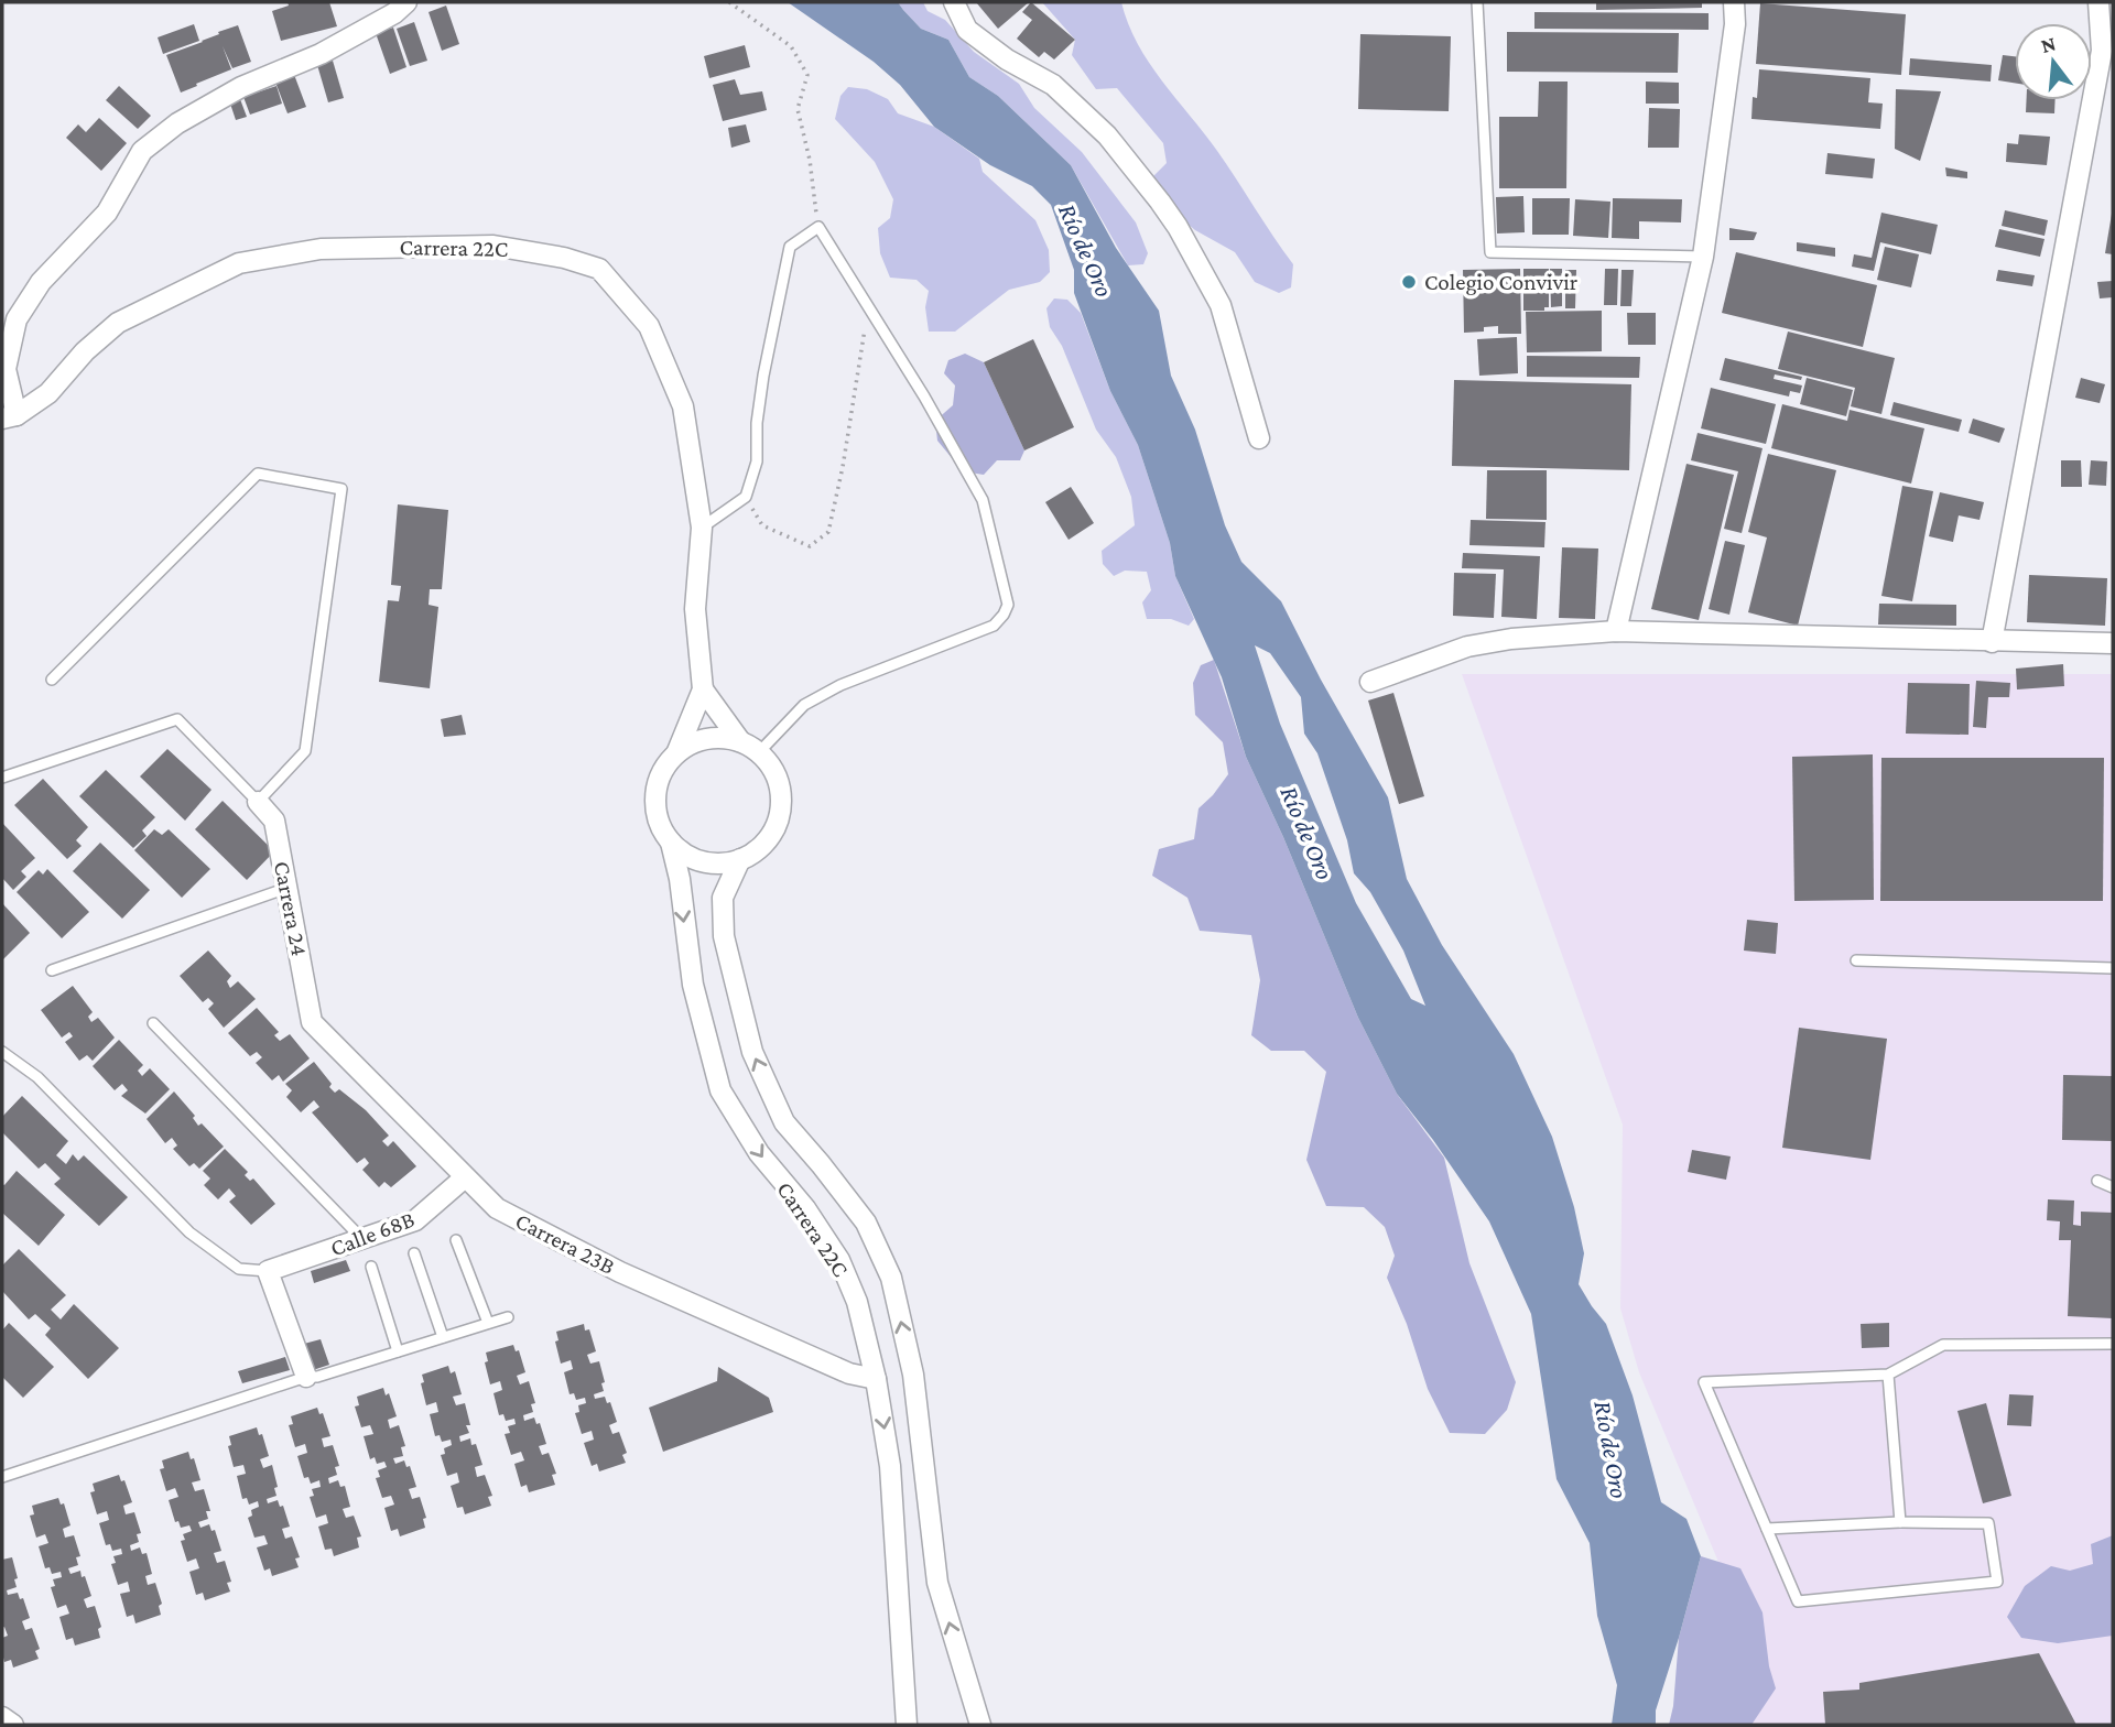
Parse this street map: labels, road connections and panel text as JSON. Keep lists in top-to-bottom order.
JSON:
{
  "streets": {
    "street": [
      "Carrera 22C",
      "Carrera 24",
      "Calle 68B",
      "Carrera 23B"
    ]
  },
  "crossings": [
    ["Carrera 22C", "Carrera 23B"],
    ["Carrera 24", "Carrera 23B"],
    ["Calle 68B", "Carrera 23B"]
  ],
  "water": ["Río de Oro"],
  "places": ["Colegio Convivir"],
  "north": "top"
}
